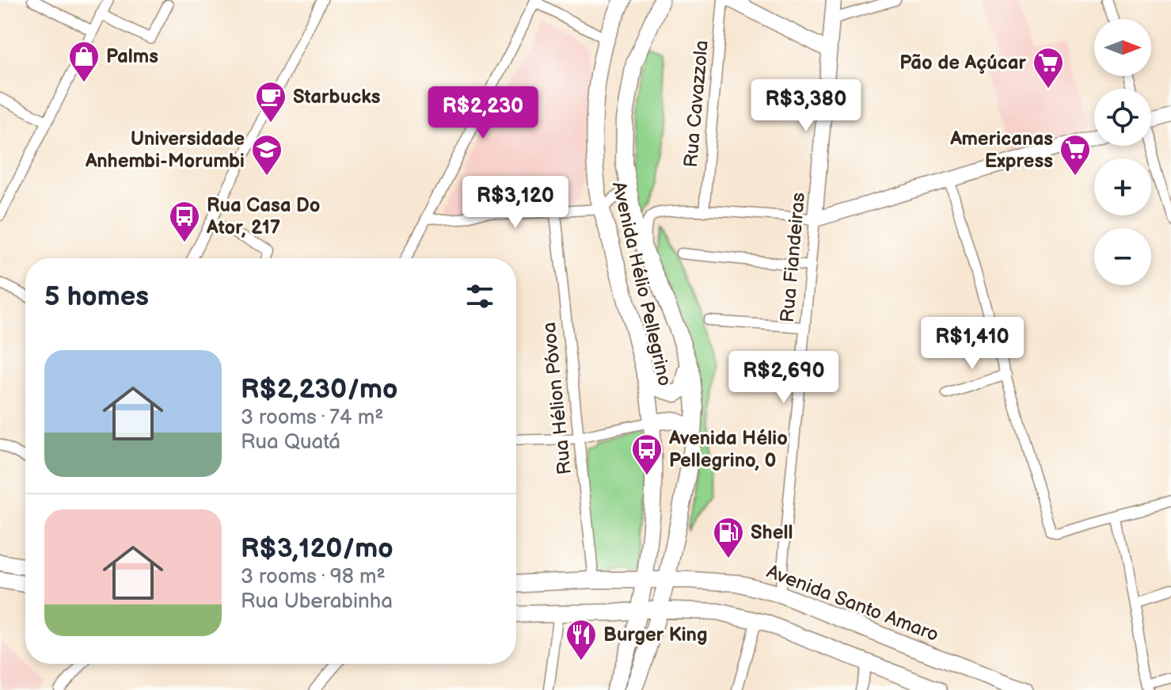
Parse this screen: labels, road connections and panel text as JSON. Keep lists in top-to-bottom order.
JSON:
{
  "streets": {
    "main road": ["Avenida Hélio Pellegrino", "Avenida Santo Amaro"],
    "street": ["Rua Cavazzola", "Rua Fiandeiras", "Rua Hélion Póvoa"]
  },
  "crossings": [
    ["Rua Fiandeiras", "Avenida Santo Amaro"],
    ["Avenida Hélio Pellegrino", "Avenida Santo Amaro"],
    ["Rua Hélion Póvoa", "Avenida Santo Amaro"]
  ],
  "places": {
    "shop": ["Palms"],
    "supermarket": ["Pão de Açúcar", "Americanas Express"],
    "cafe": ["Starbucks"],
    "school or university": ["Universidade Anhembi-Morumbi"],
    "bus stop": ["Rua Casa Do Ator, 217", "Avenida Hélio Pellegrino, 0"],
    "fuel station": ["Shell"],
    "restaurant": ["Burger King"]
  },
  "north": "right",
  "page": {
    "map_buttons": ["+", "−"],
    "price": [
      "R$3,380",
      "R$2,230",
      "R$3,120",
      "R$1,410",
      "R$2,690"
    ],
    "heading": "5 homes",
    "list": [
      {
        "name": "R$2,230/mo",
        "note": "3 rooms · 74 m² · Rua Quatá"
      },
      {
        "name": "R$3,120/mo",
        "note": "3 rooms · 98 m² · Rua Uberabinha"
      }
    ]
  }
}
